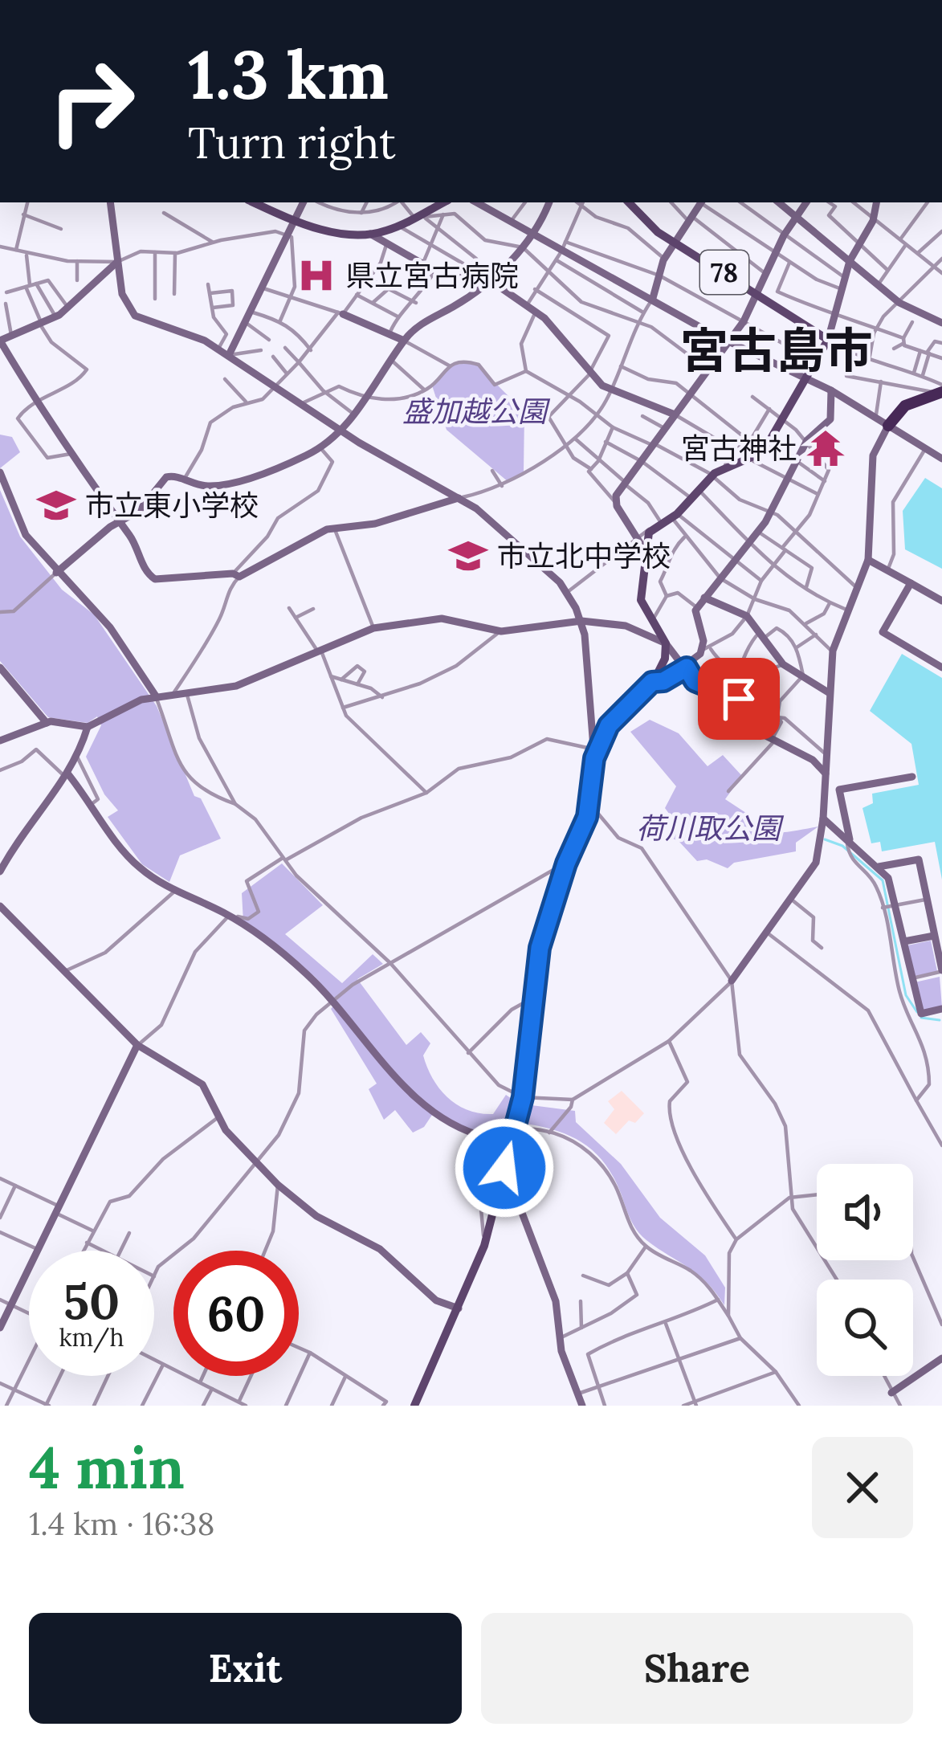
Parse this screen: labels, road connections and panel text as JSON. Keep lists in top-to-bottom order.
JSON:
{
  "streets": {
    "main road": ["78"]
  },
  "districts": ["宮古島市"],
  "parks": ["盛加越公園", "荷川取公園"],
  "places": {
    "hospital": ["県立宮古病院"],
    "temple": ["宮古神社"],
    "school or university": ["市立東小学校", "市立北中学校"]
  },
  "page": {
    "turn": ["1.3 km", "Turn right"],
    "speed": "50 km/h",
    "limit": "60",
    "heading": ["4 min", "1.4 km · 16:38"],
    "buttons": ["Exit", "Share"]
  }
}
